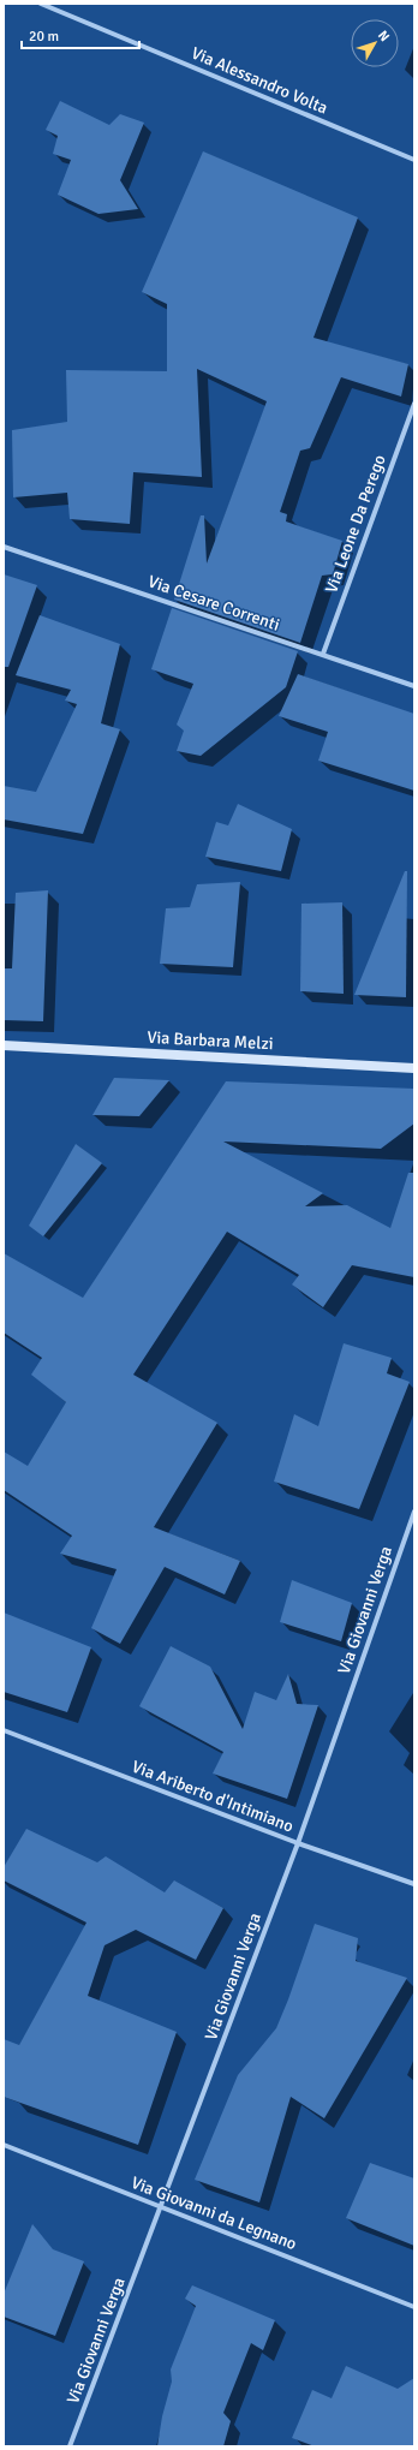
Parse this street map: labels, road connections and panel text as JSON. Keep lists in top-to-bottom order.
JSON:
{
  "streets": {
    "street": [
      "Via Alessandro Volta",
      "Via Leone Da Perego",
      "Via Cesare Correnti",
      "Via Barbara Melzi",
      "Via Giovanni Verga",
      "Via Ariberto d'Intimiano",
      "Via Giovanni da Legnano"
    ]
  },
  "crossings": [
    ["Via Leone Da Perego", "Via Cesare Correnti"],
    ["Via Giovanni Verga", "Via Ariberto d'Intimiano"],
    ["Via Giovanni Verga", "Via Giovanni da Legnano"]
  ],
  "scale_bar": "20 m",
  "north": "top right"
}
